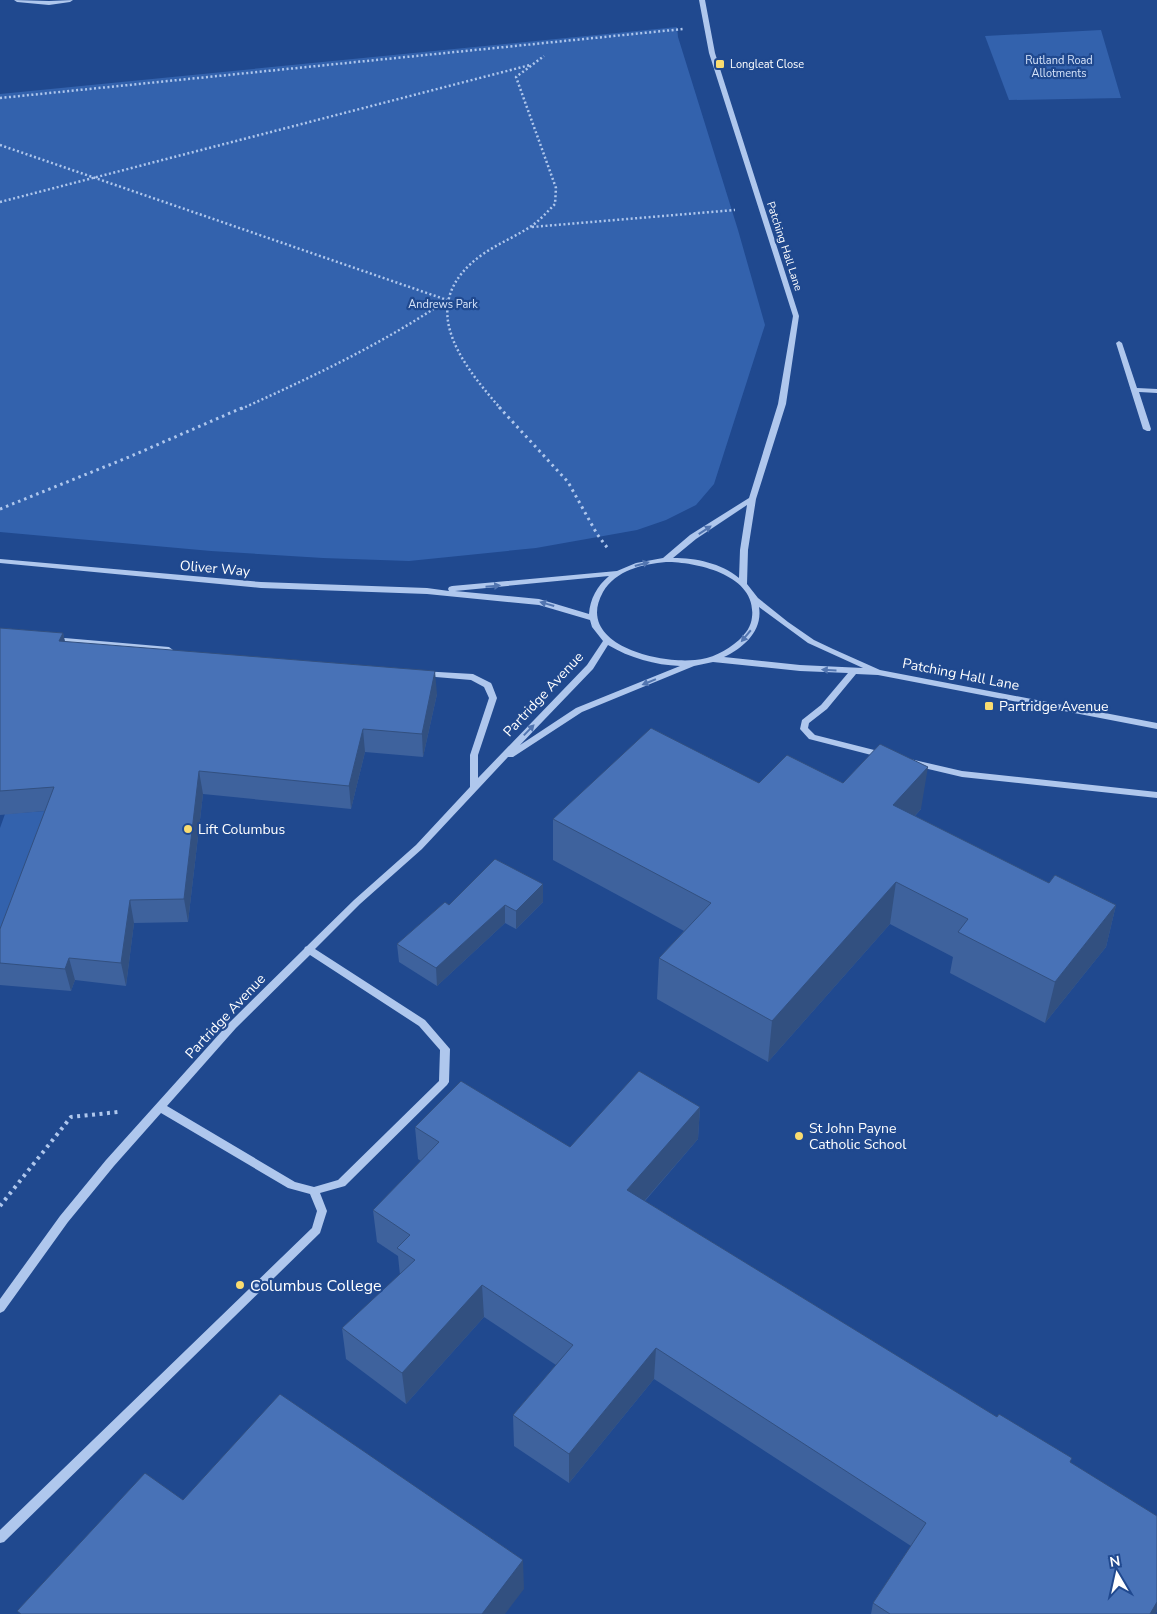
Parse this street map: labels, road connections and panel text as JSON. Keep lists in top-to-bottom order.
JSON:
{
  "streets": {
    "street": ["Patching Hall Lane", "Oliver Way", "Partridge Avenue"]
  },
  "crossings": [
    ["Patching Hall Lane", "Oliver Way"],
    ["Patching Hall Lane", "Partridge Avenue"],
    ["Oliver Way", "Partridge Avenue"]
  ],
  "parks": ["Rutland Road Allotments", "Andrews Park"],
  "places": {
    "transit": ["Longleat Close", "Partridge Avenue"],
    "other": ["Lift Columbus", "St John Payne Catholic School", "Columbus College"]
  },
  "north": "top"
}
